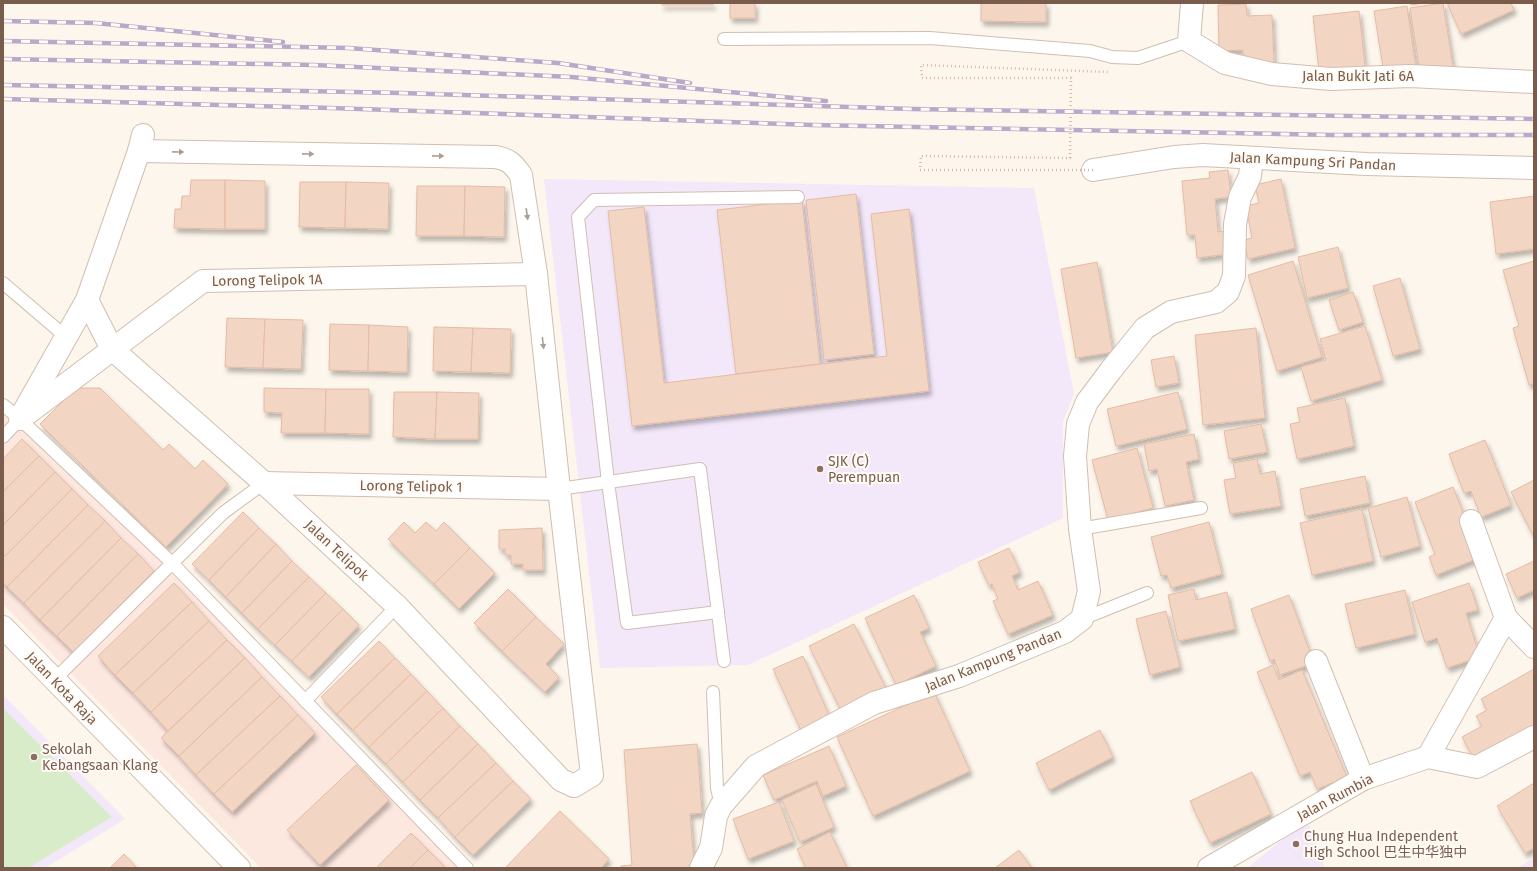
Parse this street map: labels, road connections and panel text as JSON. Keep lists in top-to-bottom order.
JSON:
{
  "streets": {
    "street": [
      "Jalan Bukit Jati 6A",
      "Jalan Kampung Sri Pandan",
      "Lorong Telipok 1A",
      "Lorong Telipok 1",
      "Jalan Telipok",
      "Jalan Kampung Pandan",
      "Jalan Kota Raja",
      "Jalan Rumbia"
    ]
  },
  "crossings": [
    ["Lorong Telipok 1A", "Jalan Telipok"],
    ["Lorong Telipok 1", "Jalan Telipok"]
  ],
  "places": ["SJK (C) Perempuan", "Sekolah Kebangsaan Klang", "Chung Hua Independent High School 巴生中华独中"]
}
